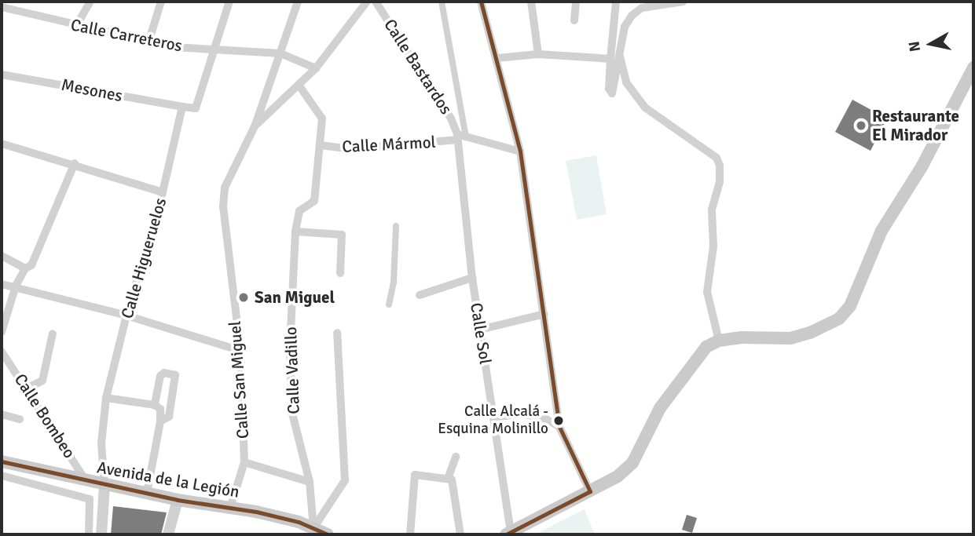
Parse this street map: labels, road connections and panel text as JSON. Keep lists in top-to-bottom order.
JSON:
{
  "streets": {
    "main road": ["Avenida de la Legión"],
    "street": [
      "Calle Carreteros",
      "Calle Bastardos",
      "Mesones",
      "Calle Mármol",
      "Calle Higueruelos",
      "Calle Sol",
      "Calle Vadillo",
      "Calle San Miguel",
      "Calle Bombeo"
    ]
  },
  "crossings": [
    ["Calle Bastardos", "Calle Mármol"],
    ["Calle Bastardos", "Calle Sol"],
    ["Mesones", "Calle Higueruelos"],
    ["Calle Mármol", "Calle Sol"],
    ["Calle Mármol", "Calle Vadillo"],
    ["Calle Higueruelos", "Avenida de la Legión"],
    ["Calle Vadillo", "Avenida de la Legión"],
    ["Calle San Miguel", "Avenida de la Legión"],
    ["Calle Bombeo", "Avenida de la Legión"]
  ],
  "places": ["Restaurante El Mirador", "San Miguel", "Calle Alcalá - Esquina Molinillo"],
  "north": "left"
}
